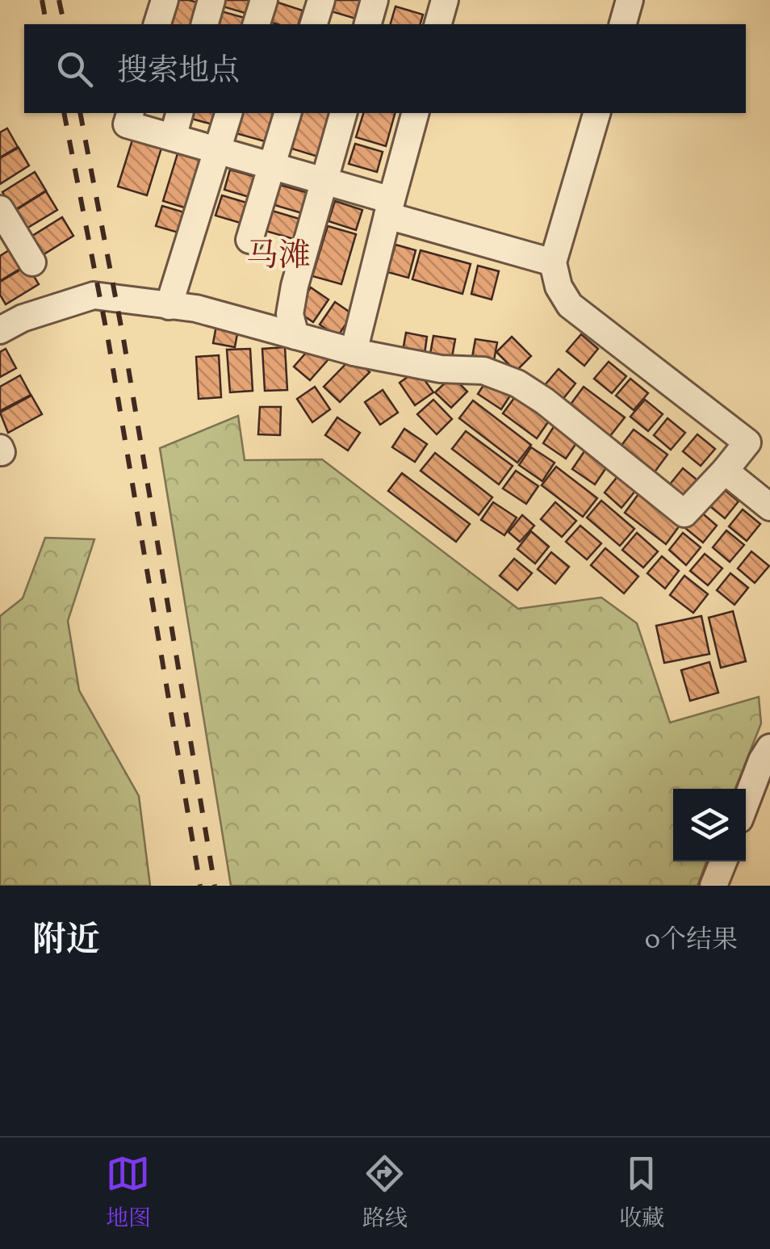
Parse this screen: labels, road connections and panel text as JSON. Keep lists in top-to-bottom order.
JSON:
{
  "districts": ["马滩"],
  "page": {
    "search": "搜索地点",
    "heading": ["附近", "0个结果"],
    "nav": ["地图", "路线", "收藏"]
  }
}
